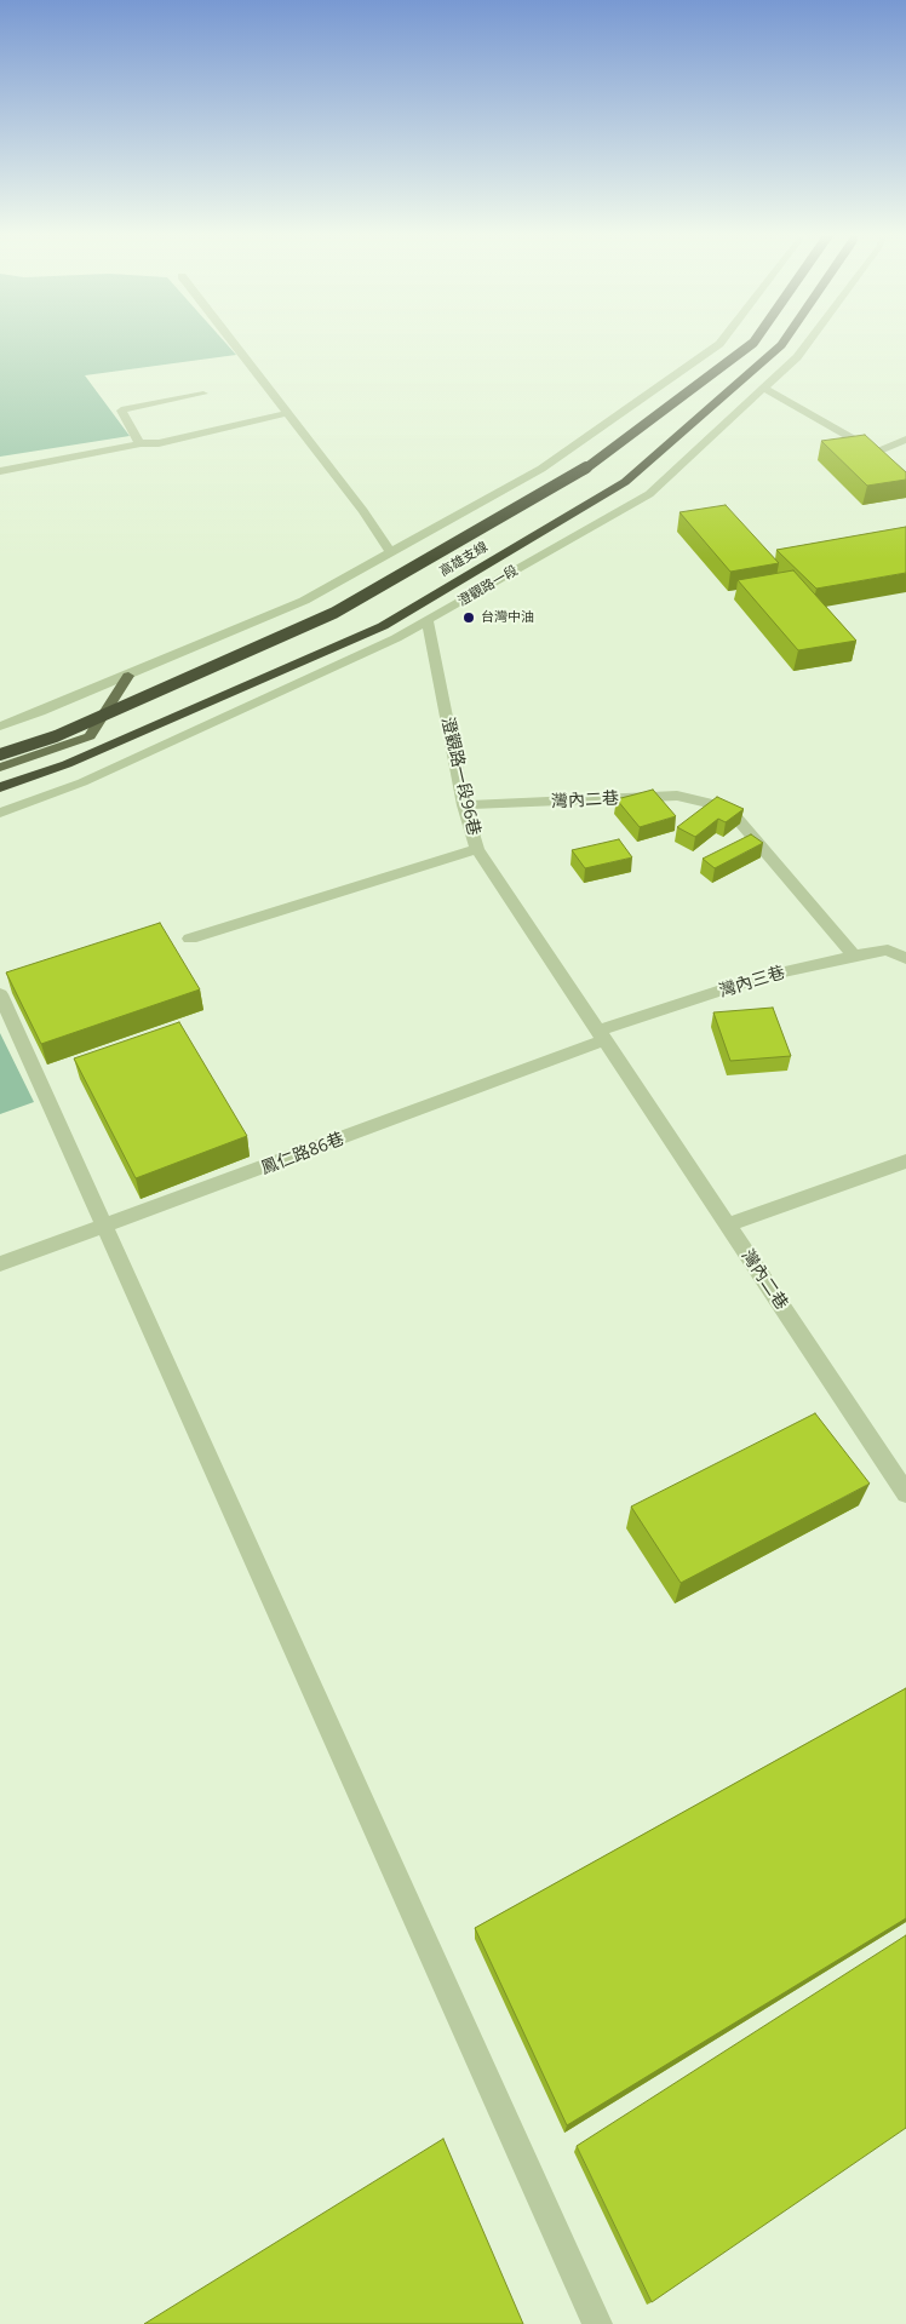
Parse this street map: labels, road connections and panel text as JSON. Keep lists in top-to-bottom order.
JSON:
{
  "streets": {
    "highway": ["高雄支線"],
    "street": [
      "澄觀路一段",
      "澄觀路一段96巷",
      "灣內二巷",
      "灣內三巷",
      "鳳仁路86巷"
    ]
  },
  "crossings": [
    ["澄觀路一段", "澄觀路一段96巷"],
    ["澄觀路一段96巷", "灣內二巷"],
    ["澄觀路一段96巷", "灣內三巷"],
    ["澄觀路一段96巷", "鳳仁路86巷"],
    ["灣內二巷", "灣內三巷"],
    ["灣內三巷", "鳳仁路86巷"]
  ],
  "places": ["台灣中油"]
}
